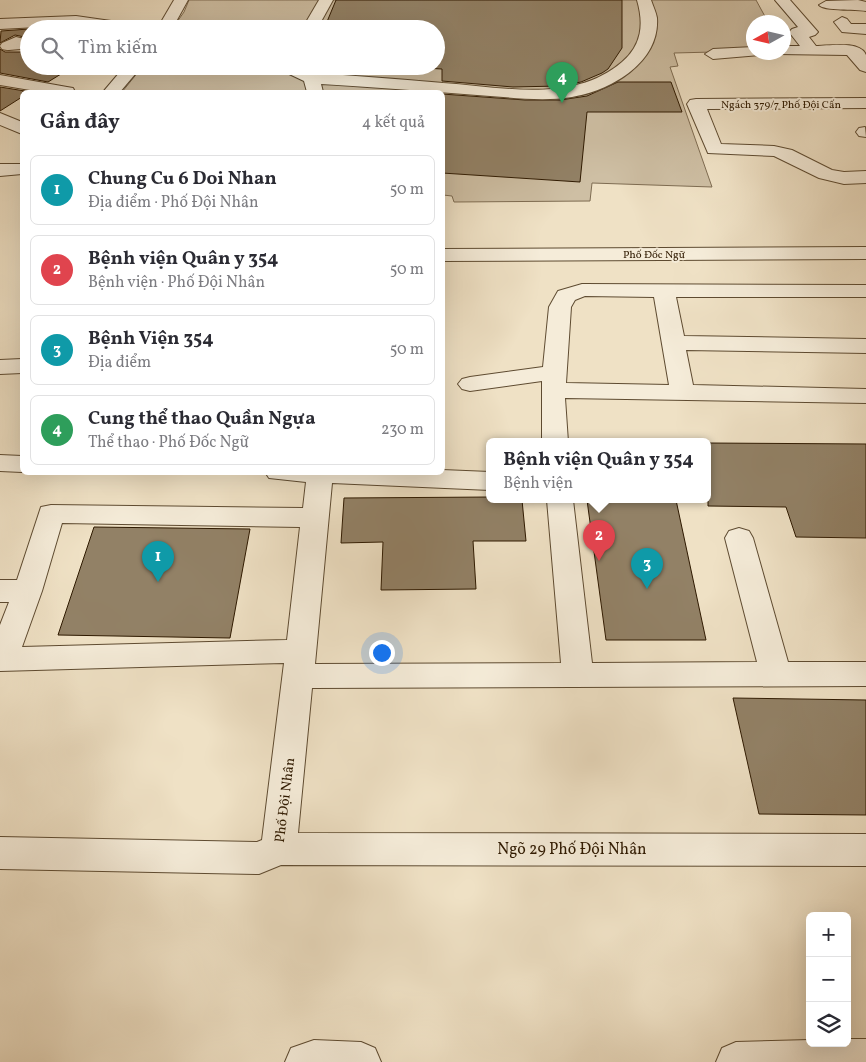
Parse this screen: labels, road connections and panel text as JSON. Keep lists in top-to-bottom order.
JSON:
{
  "streets": {
    "street": [
      "Ngách 379/7 Phố Đội Cấn",
      "Phố Đốc Ngữ",
      "Phố Đội Nhân",
      "Ngõ 29 Phố Đội Nhân"
    ]
  },
  "crossings": [
    ["Phố Đội Nhân", "Ngõ 29 Phố Đội Nhân"]
  ],
  "north": "left",
  "page": {
    "search": "Tìm kiếm",
    "pins": [
      "4",
      "2",
      "1",
      "3"
    ],
    "heading": ["Gần đây", "4 kết quả"],
    "list": [
      {
        "mark": "1",
        "name": "Chung Cu 6 Doi Nhan",
        "note": "Địa điểm · Phố Đội Nhân",
        "value": "50 m"
      },
      {
        "mark": "2",
        "name": "Bệnh viện Quân y 354",
        "note": "Bệnh viện · Phố Đội Nhân",
        "value": "50 m"
      },
      {
        "mark": "3",
        "name": "Bệnh Viện 354",
        "note": "Địa điểm",
        "value": "50 m"
      },
      {
        "mark": "4",
        "name": "Cung thể thao Quần Ngựa",
        "note": "Thể thao · Phố Đốc Ngữ",
        "value": "230 m"
      }
    ],
    "popup": ["Bệnh viện Quân y 354", "Bệnh viện"],
    "map_buttons": ["+", "−"]
  }
}
